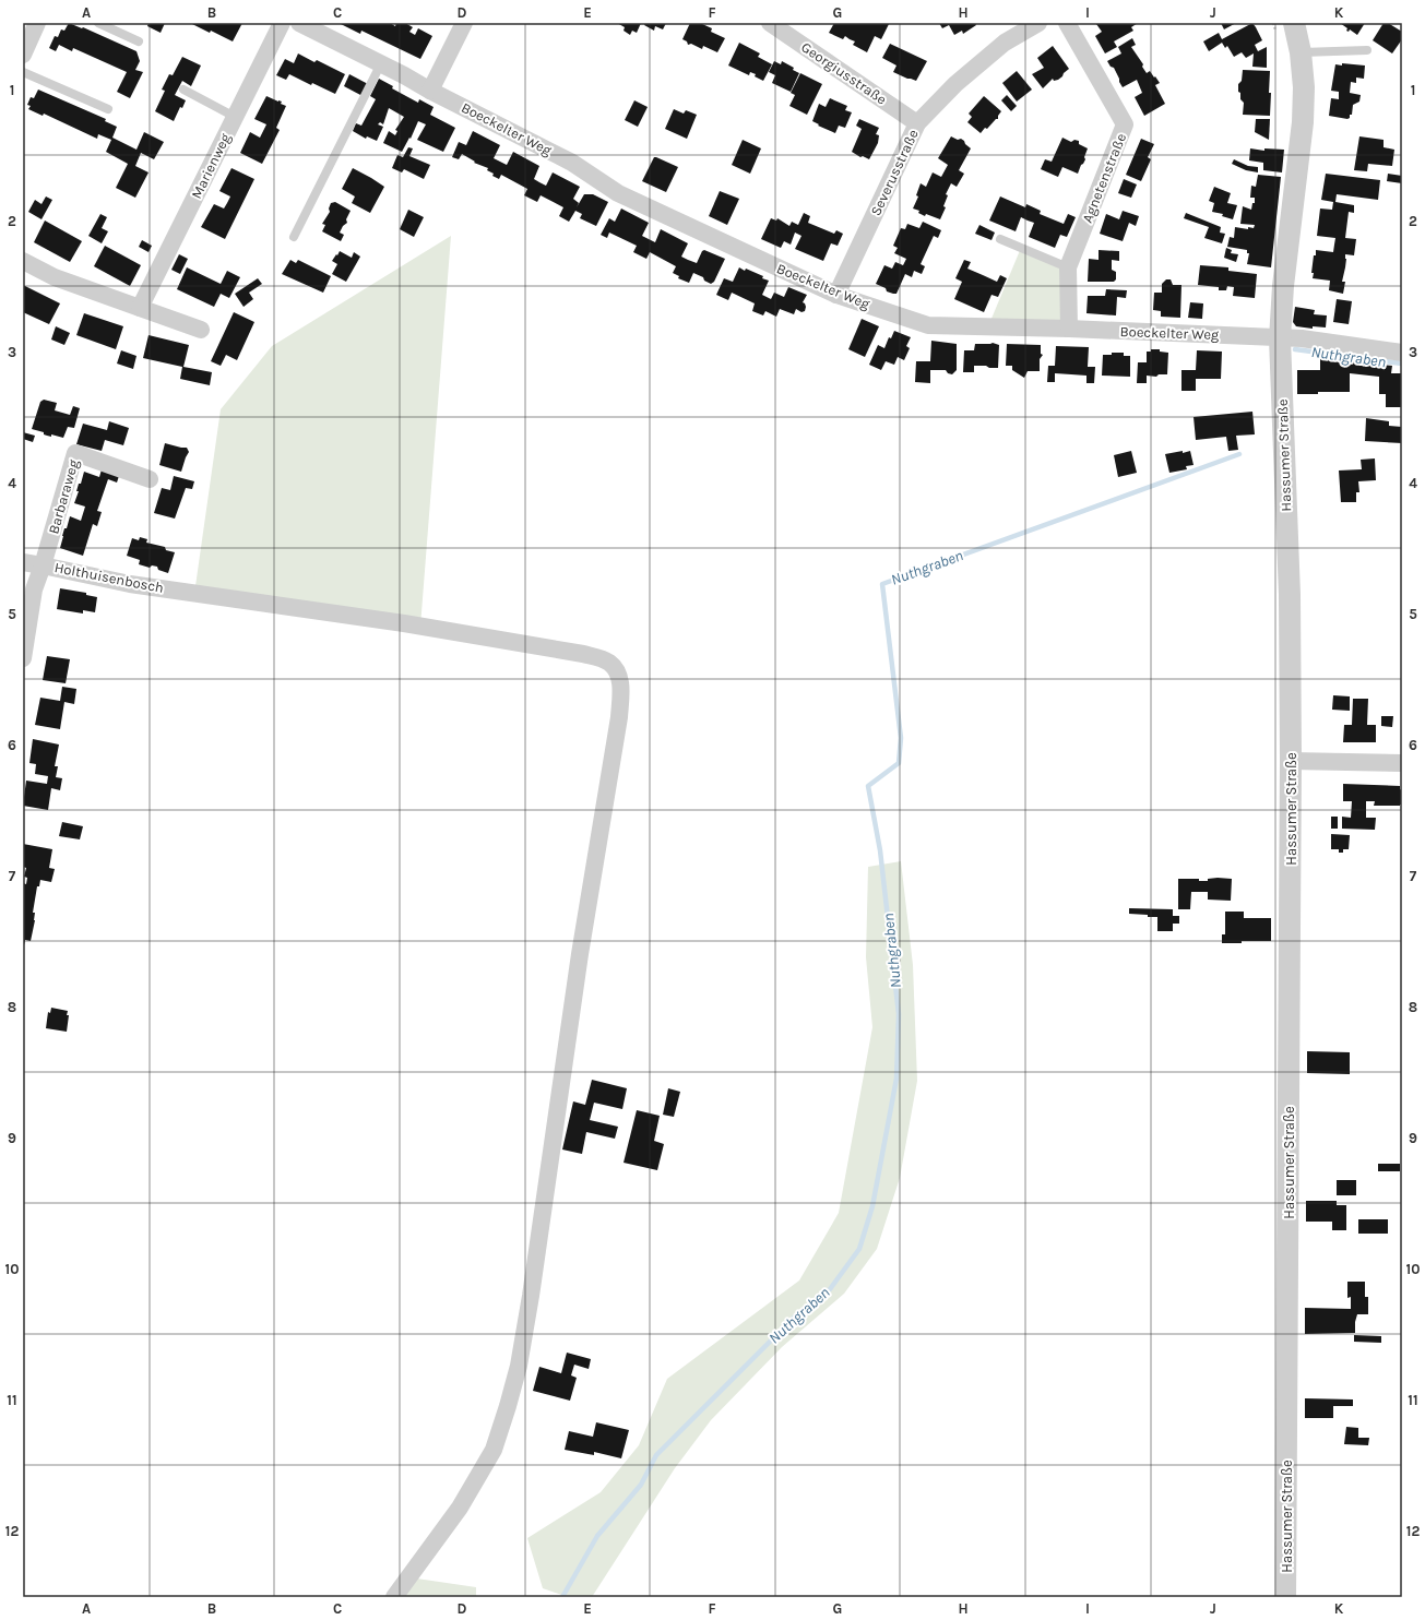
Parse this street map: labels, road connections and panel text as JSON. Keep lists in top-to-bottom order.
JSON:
{
  "streets": {
    "street": [
      "Georgiusstraße",
      "Boeckelter Weg",
      "Marienweg",
      "Severusstraße",
      "Agnetenstraße",
      "Hassumer Straße",
      "Barbaraweg",
      "Holthuisenbosch"
    ]
  },
  "crossings": [
    ["Georgiusstraße", "Severusstraße"],
    ["Boeckelter Weg", "Severusstraße"],
    ["Boeckelter Weg", "Agnetenstraße"],
    ["Boeckelter Weg", "Hassumer Straße"],
    ["Barbaraweg", "Holthuisenbosch"]
  ],
  "water": ["Nuthgraben"],
  "grid": {
    "columns": [
      "A",
      "B",
      "C",
      "D",
      "E",
      "F",
      "G",
      "H",
      "I",
      "J",
      "K"
    ],
    "rows": [
      "1",
      "2",
      "3",
      "4",
      "5",
      "6",
      "7",
      "8",
      "9",
      "10",
      "11",
      "12"
    ]
  }
}
